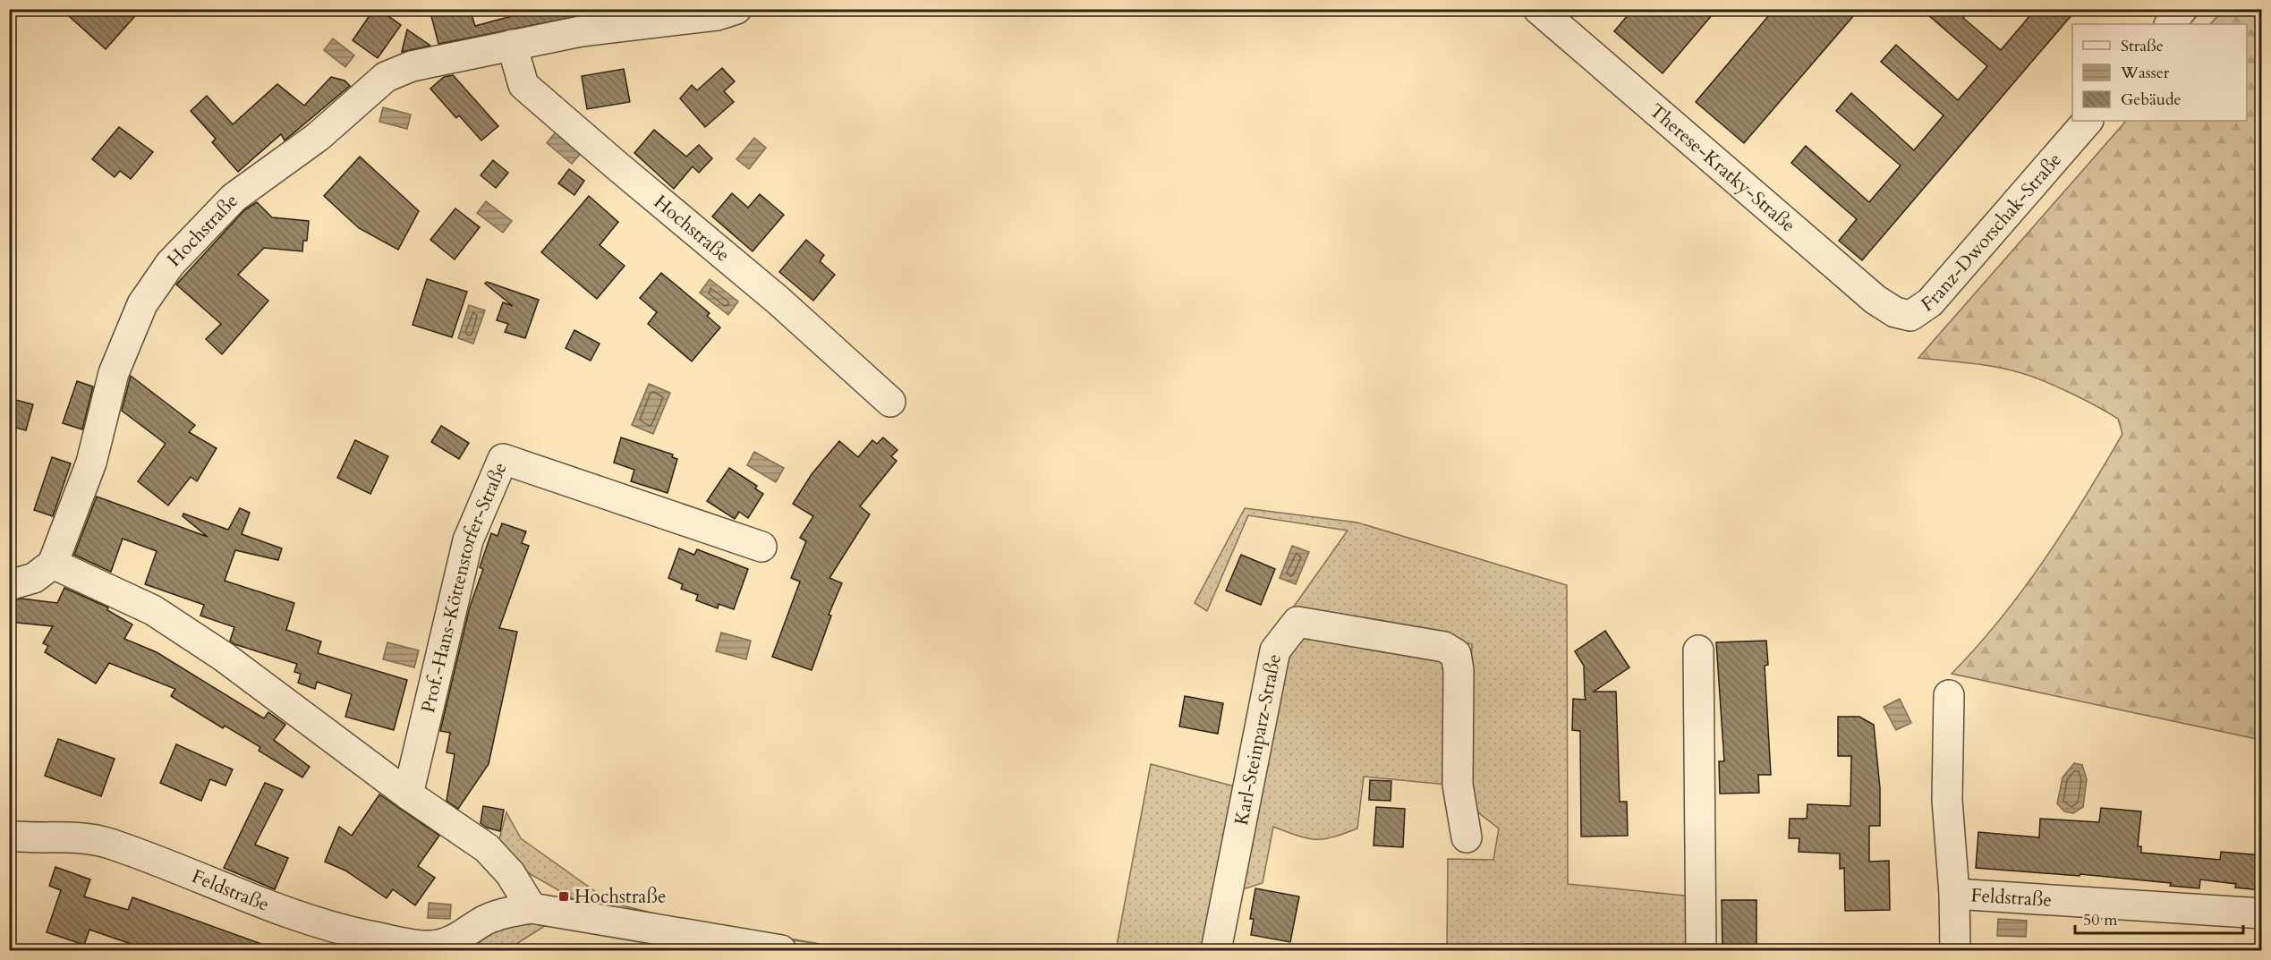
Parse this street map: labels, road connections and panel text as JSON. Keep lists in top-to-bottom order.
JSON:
{
  "streets": {
    "street": [
      "Therese-Kratky-Straße",
      "Hochstraße",
      "Franz-Dworschak-Straße",
      "Prof.-Hans-Köttenstorfer-Straße",
      "Karl-Steinparz-Straße",
      "Feldstraße"
    ]
  },
  "crossings": [
    ["Therese-Kratky-Straße", "Franz-Dworschak-Straße"]
  ],
  "places": {
    "transit": ["Hochstraße"]
  },
  "legend": ["Straße", "Wasser", "Gebäude"],
  "scale_bar": "50 m"
}
